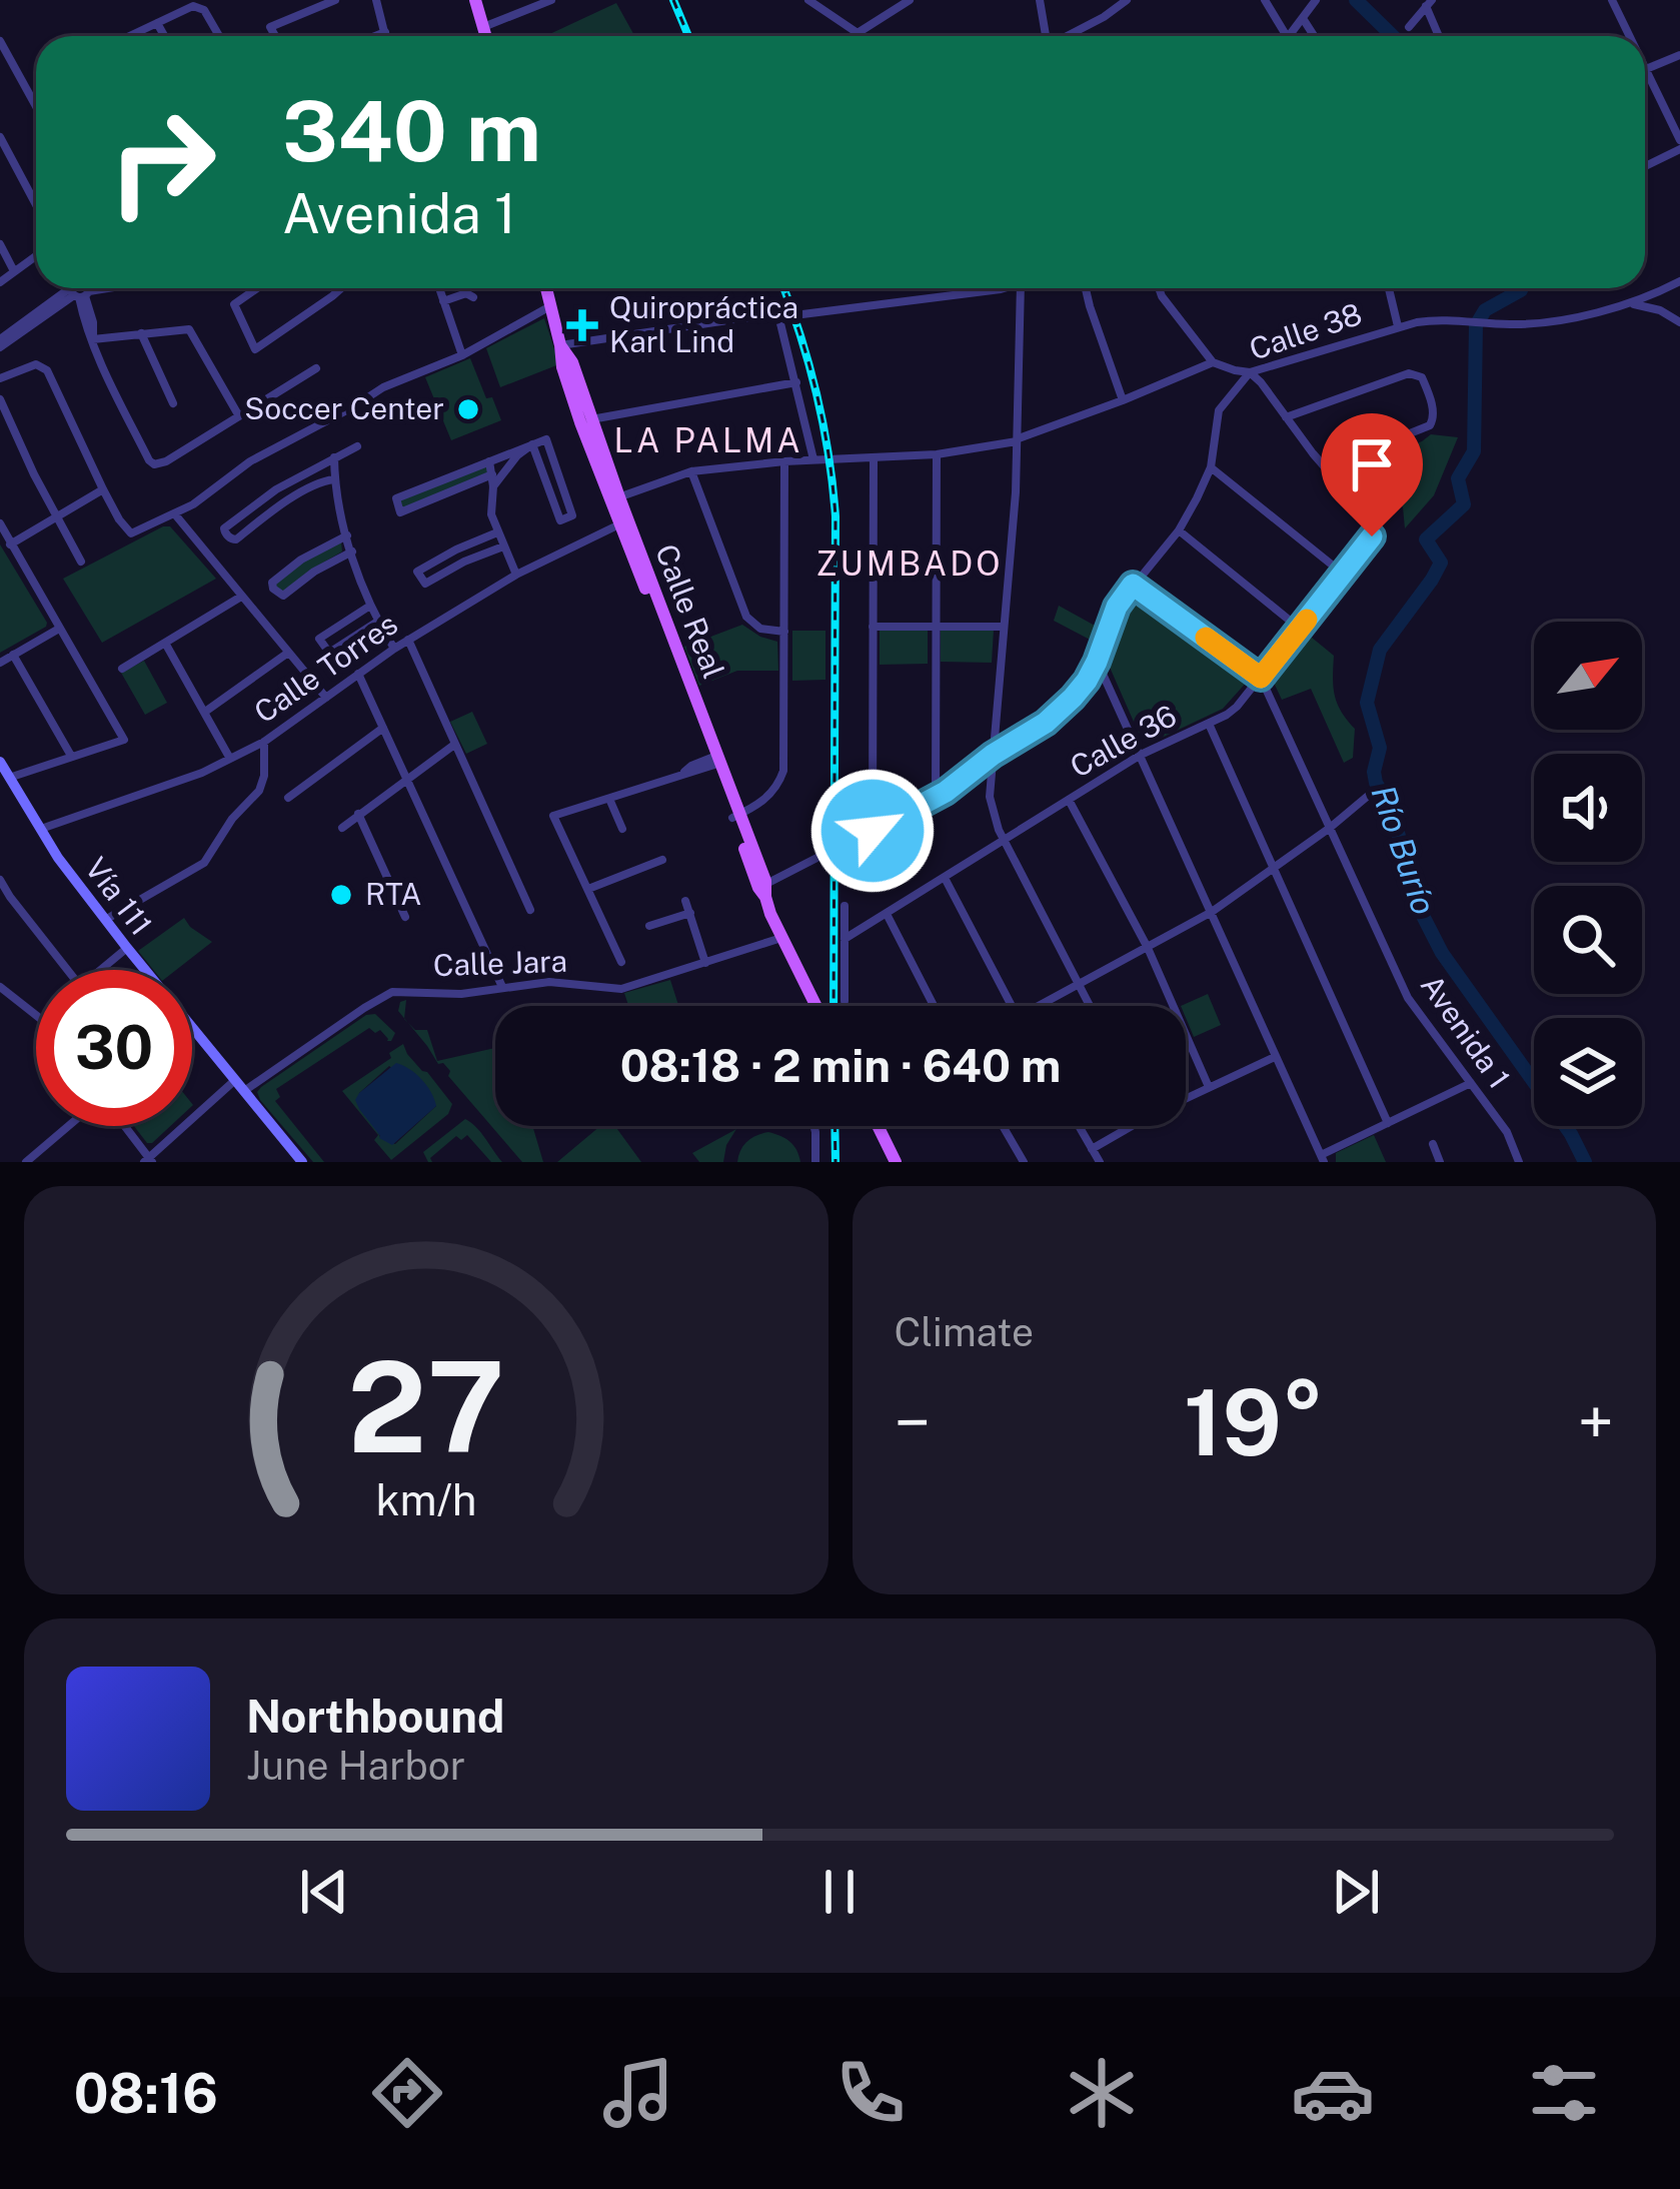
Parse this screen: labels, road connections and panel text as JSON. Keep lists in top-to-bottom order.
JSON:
{
  "streets": {
    "main road": ["Calle Real", "Vía 111"],
    "street": [
      "Calle 38",
      "Calle Torres",
      "Calle 36",
      "Calle Jara",
      "Avenida 1"
    ]
  },
  "crossings": [
    ["Calle 38", "Calle Real"],
    ["Calle 38", "Avenida 1"],
    ["Calle Real", "Calle Torres"],
    ["Calle Real", "Calle Jara"],
    ["Calle Torres", "Vía 111"],
    ["Calle 36", "Avenida 1"],
    ["Vía 111", "Calle Jara"]
  ],
  "districts": ["LA PALMA", "ZUMBADO"],
  "water": ["Río Burío"],
  "places": {
    "health": ["Quiropráctica Karl Lind"],
    "other": ["Soccer Center", "RTA"]
  },
  "north": "top right",
  "page": {
    "turn": ["340 m", "Avenida 1"],
    "limit": "30",
    "trip": "08:18 · 2 min · 640 m",
    "tile": "Climate",
    "heat": ["−", "19°", "+"],
    "song": ["Northbound", "June Harbor"],
    "tabs": "08:16",
    "gauge": ["27", "km/h"]
  }
}
